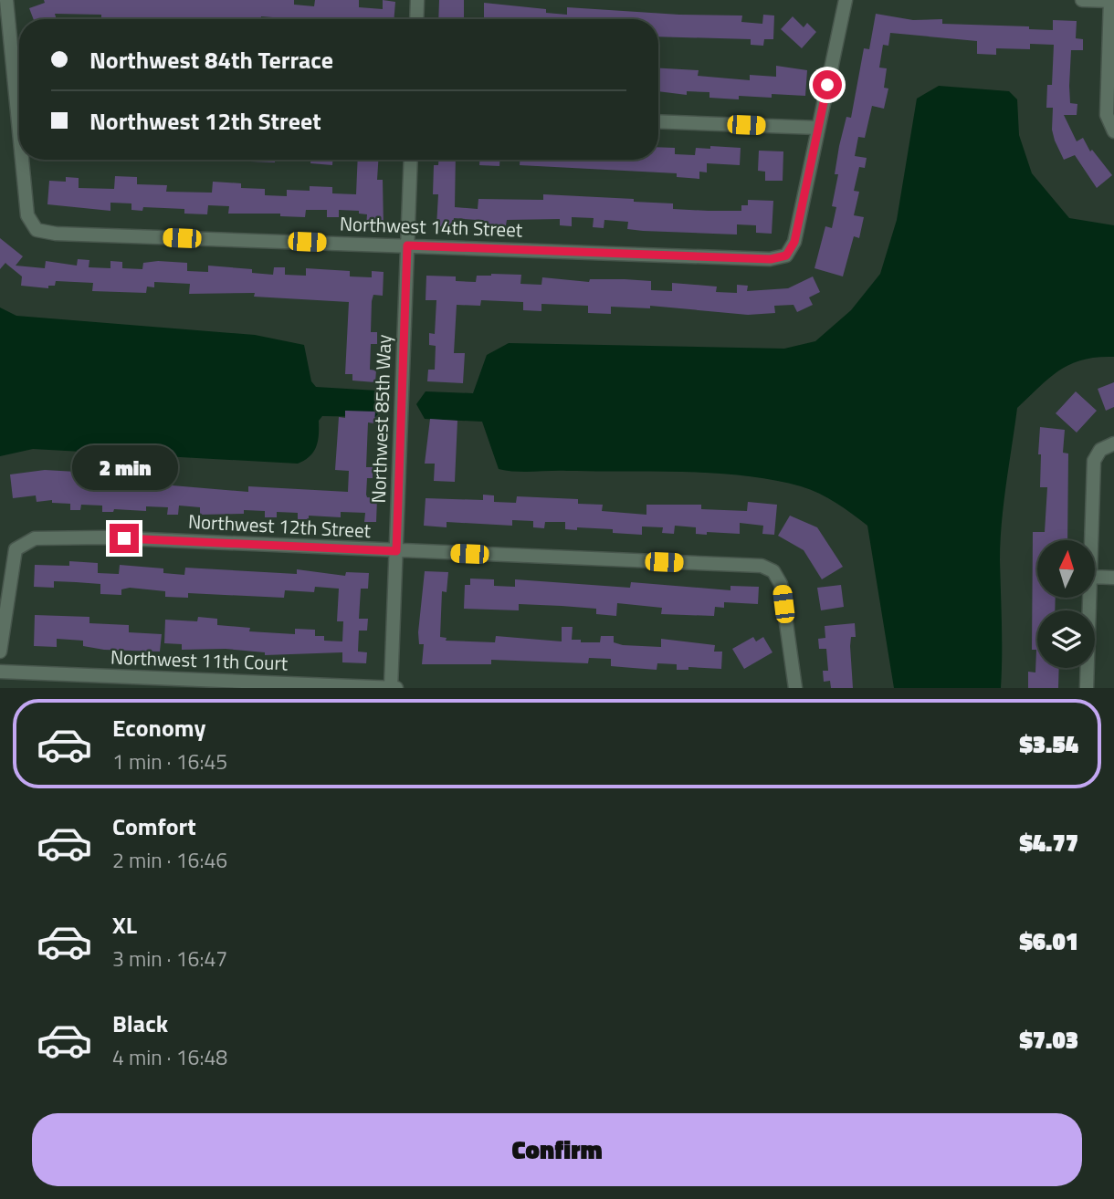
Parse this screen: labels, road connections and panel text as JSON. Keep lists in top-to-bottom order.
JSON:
{
  "streets": {
    "street": [
      "Northwest 14th Street",
      "Northwest 85th Way",
      "Northwest 12th Street",
      "Northwest 11th Court"
    ]
  },
  "crossings": [
    ["Northwest 14th Street", "Northwest 85th Way"],
    ["Northwest 85th Way", "Northwest 12th Street"],
    ["Northwest 85th Way", "Northwest 11th Court"]
  ],
  "north": "top",
  "page": {
    "banner": ["Northwest 84th Terrace", "Northwest 12th Street"],
    "bubble": "2 min",
    "list": [
      {
        "name": "Economy",
        "note": "1 min · 16:45",
        "value": "$3.54"
      },
      {
        "name": "Comfort",
        "note": "2 min · 16:46",
        "value": "$4.77"
      },
      {
        "name": "XL",
        "note": "3 min · 16:47",
        "value": "$6.01"
      },
      {
        "name": "Black",
        "note": "4 min · 16:48",
        "value": "$7.03"
      }
    ],
    "buttons": "Confirm"
  }
}
